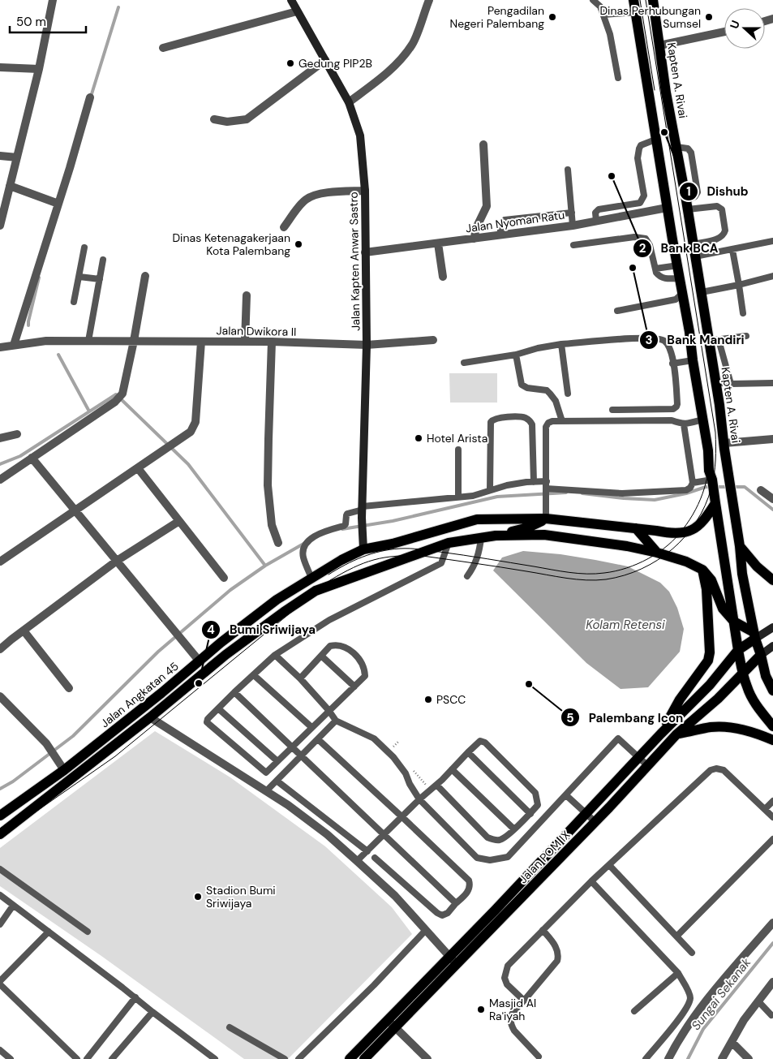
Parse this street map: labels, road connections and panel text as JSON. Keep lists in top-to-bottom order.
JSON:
{
  "streets": {
    "main road": ["Kapten A. Rivai", "Jalan Angkatan 45", "Jalan POM IX"],
    "street": ["Jalan Nyoman Ratu", "Jalan Kapten Anwar Sastro", "Jalan Dwikora II"]
  },
  "crossings": [
    ["Kapten A. Rivai", "Jalan POM IX"],
    ["Jalan Nyoman Ratu", "Jalan Kapten Anwar Sastro"],
    ["Jalan Kapten Anwar Sastro", "Jalan Dwikora II"],
    ["Jalan Kapten Anwar Sastro", "Jalan Angkatan 45"]
  ],
  "water": ["Kolam Retensi", "Sungai Sekanak"],
  "places": [
    "Pengadilan Negeri Palembang",
    "Dinas Perhubungan Sumsel",
    "Gedung PIP2B",
    "Dishub",
    "Bank BCA",
    "Dinas Ketenagakerjaan Kota Palembang",
    "Bank Mandiri",
    "Hotel Arista",
    "Bumi Sriwijaya",
    "Palembang Icon",
    "PSCC",
    "Stadion Bumi Sriwijaya",
    "Masjid Al Ra'iyah"
  ],
  "scale_bar": "50 m",
  "north": "left"
}
